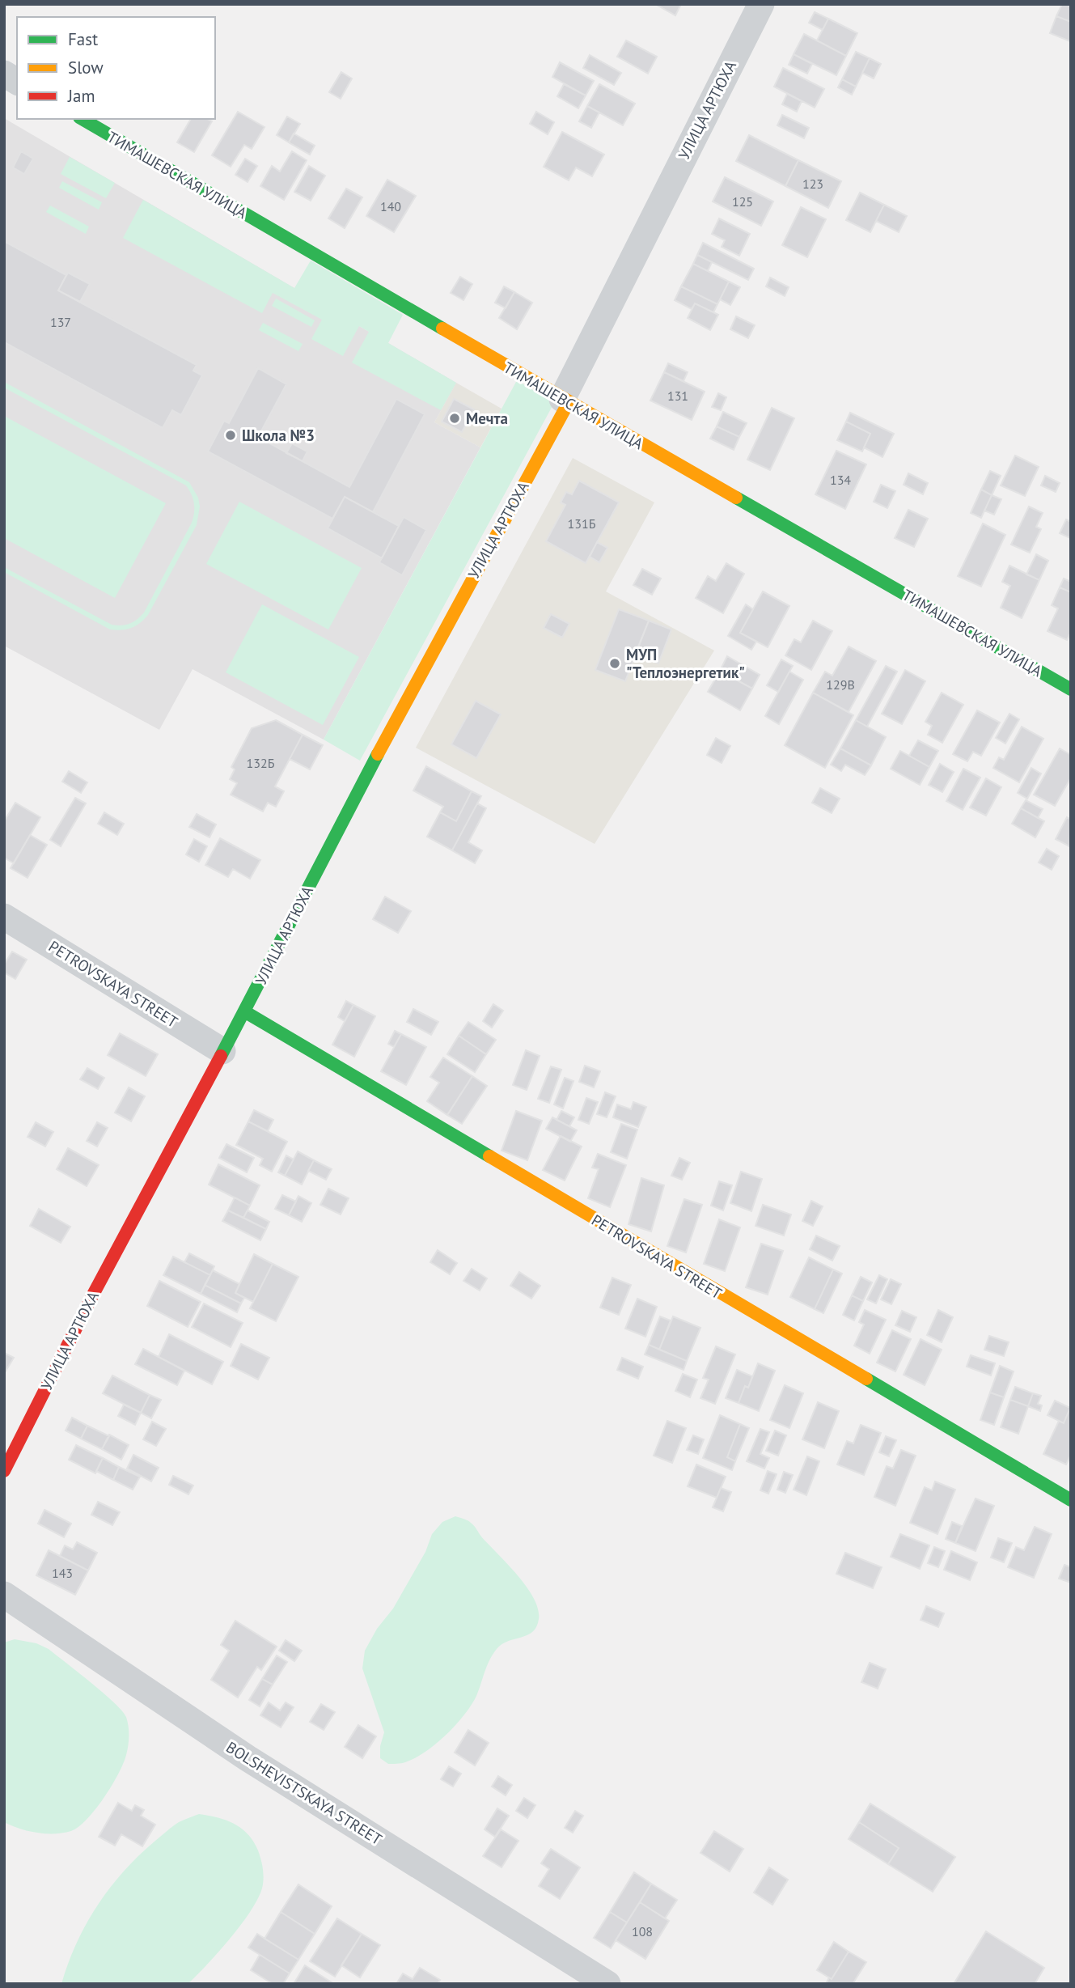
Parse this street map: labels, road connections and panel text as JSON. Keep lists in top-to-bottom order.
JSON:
{
  "streets": {
    "street": [
      "УЛИЦА АРТЮХА",
      "ТИМАШЕВСКАЯ УЛИЦА",
      "PETROVSKAYA STREET",
      "BOLSHEVISTSKAYA STREET"
    ]
  },
  "crossings": [
    ["УЛИЦА АРТЮХА", "ТИМАШЕВСКАЯ УЛИЦА"],
    ["УЛИЦА АРТЮХА", "PETROVSKAYA STREET"]
  ],
  "places": ["Мечта", "Школа №3", "МУП \"Теплоэнергетик\""],
  "house_numbers": [
    "123",
    "125",
    "140",
    "137",
    "131",
    "134",
    "131Б",
    "129В",
    "132Б",
    "143",
    "108"
  ],
  "legend": ["Fast", "Slow", "Jam"]
}
